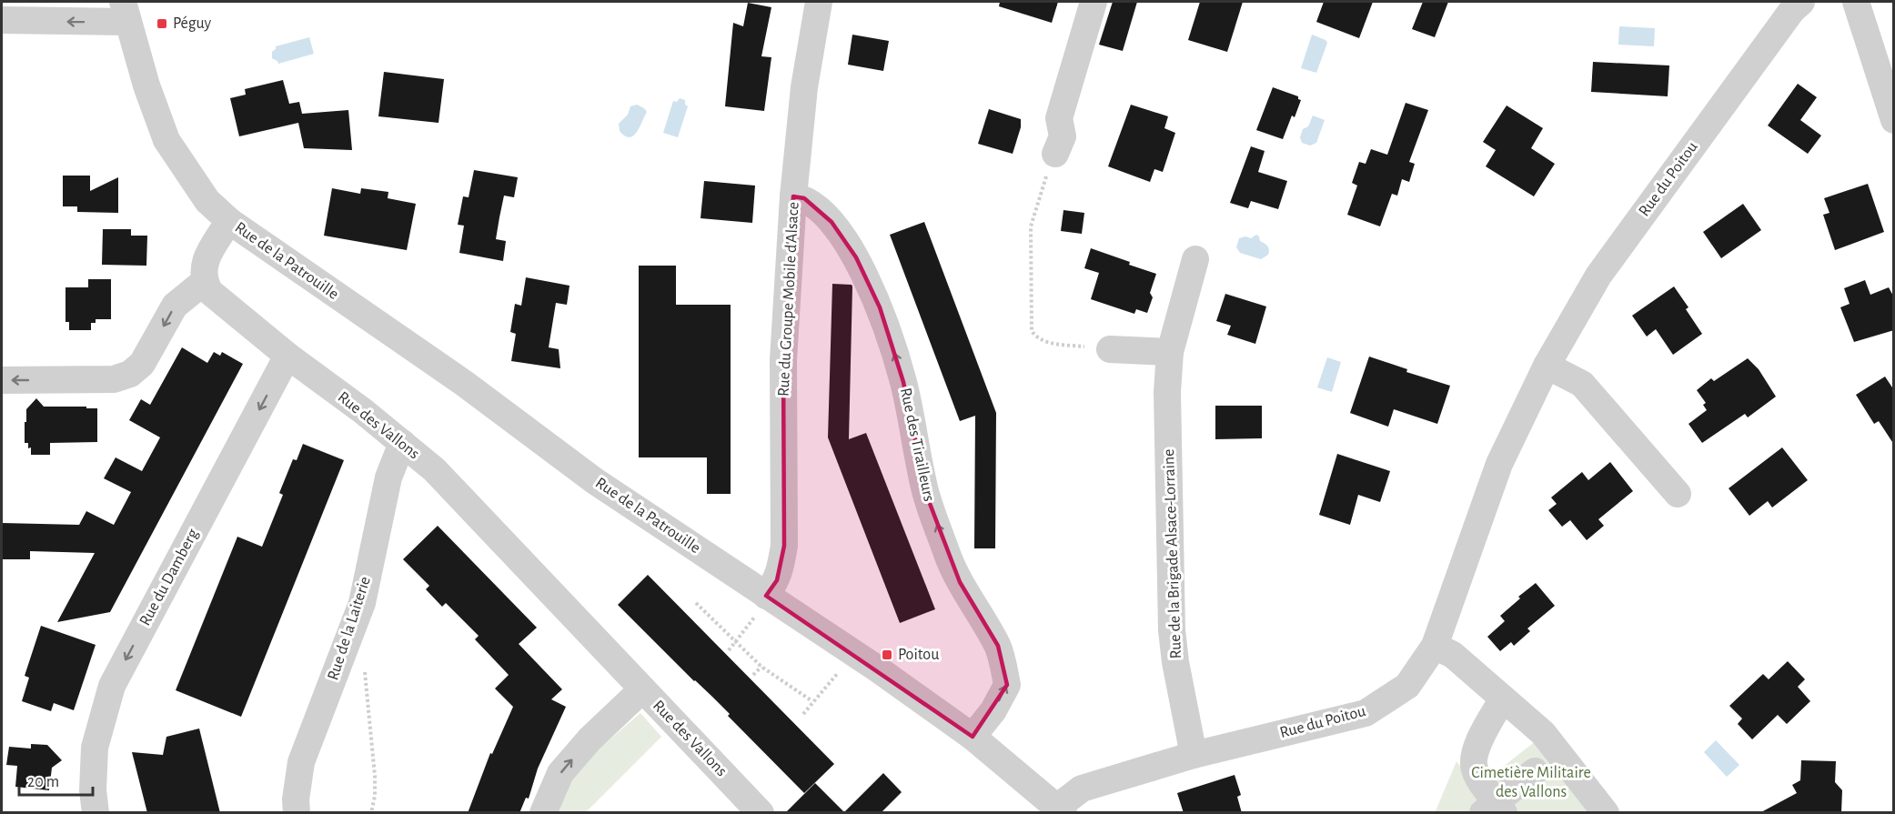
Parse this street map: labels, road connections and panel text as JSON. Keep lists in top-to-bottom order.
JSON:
{
  "streets": {
    "street": [
      "Rue du Poitou",
      "Rue de la Patrouille",
      "Rue du Groupe Mobile d'Alsace",
      "Rue des Vallons",
      "Rue des Tirailleurs",
      "Rue de la Brigade Alsace-Lorraine",
      "Rue du Damberg",
      "Rue de la Laiterie"
    ]
  },
  "crossings": [
    ["Rue du Poitou", "Rue de la Patrouille"],
    ["Rue du Poitou", "Rue de la Brigade Alsace-Lorraine"],
    ["Rue de la Patrouille", "Rue du Groupe Mobile d'Alsace"],
    ["Rue de la Patrouille", "Rue des Tirailleurs"],
    ["Rue du Groupe Mobile d'Alsace", "Rue des Tirailleurs"],
    ["Rue des Vallons", "Rue du Damberg"],
    ["Rue des Vallons", "Rue de la Laiterie"]
  ],
  "one_way": ["Rue des Tirailleurs", "Rue du Damberg"],
  "parks": ["Cimetière Militaire des Vallons"],
  "places": {
    "transit": ["Péguy", "Poitou"]
  },
  "scale_bar": "20 m"
}
